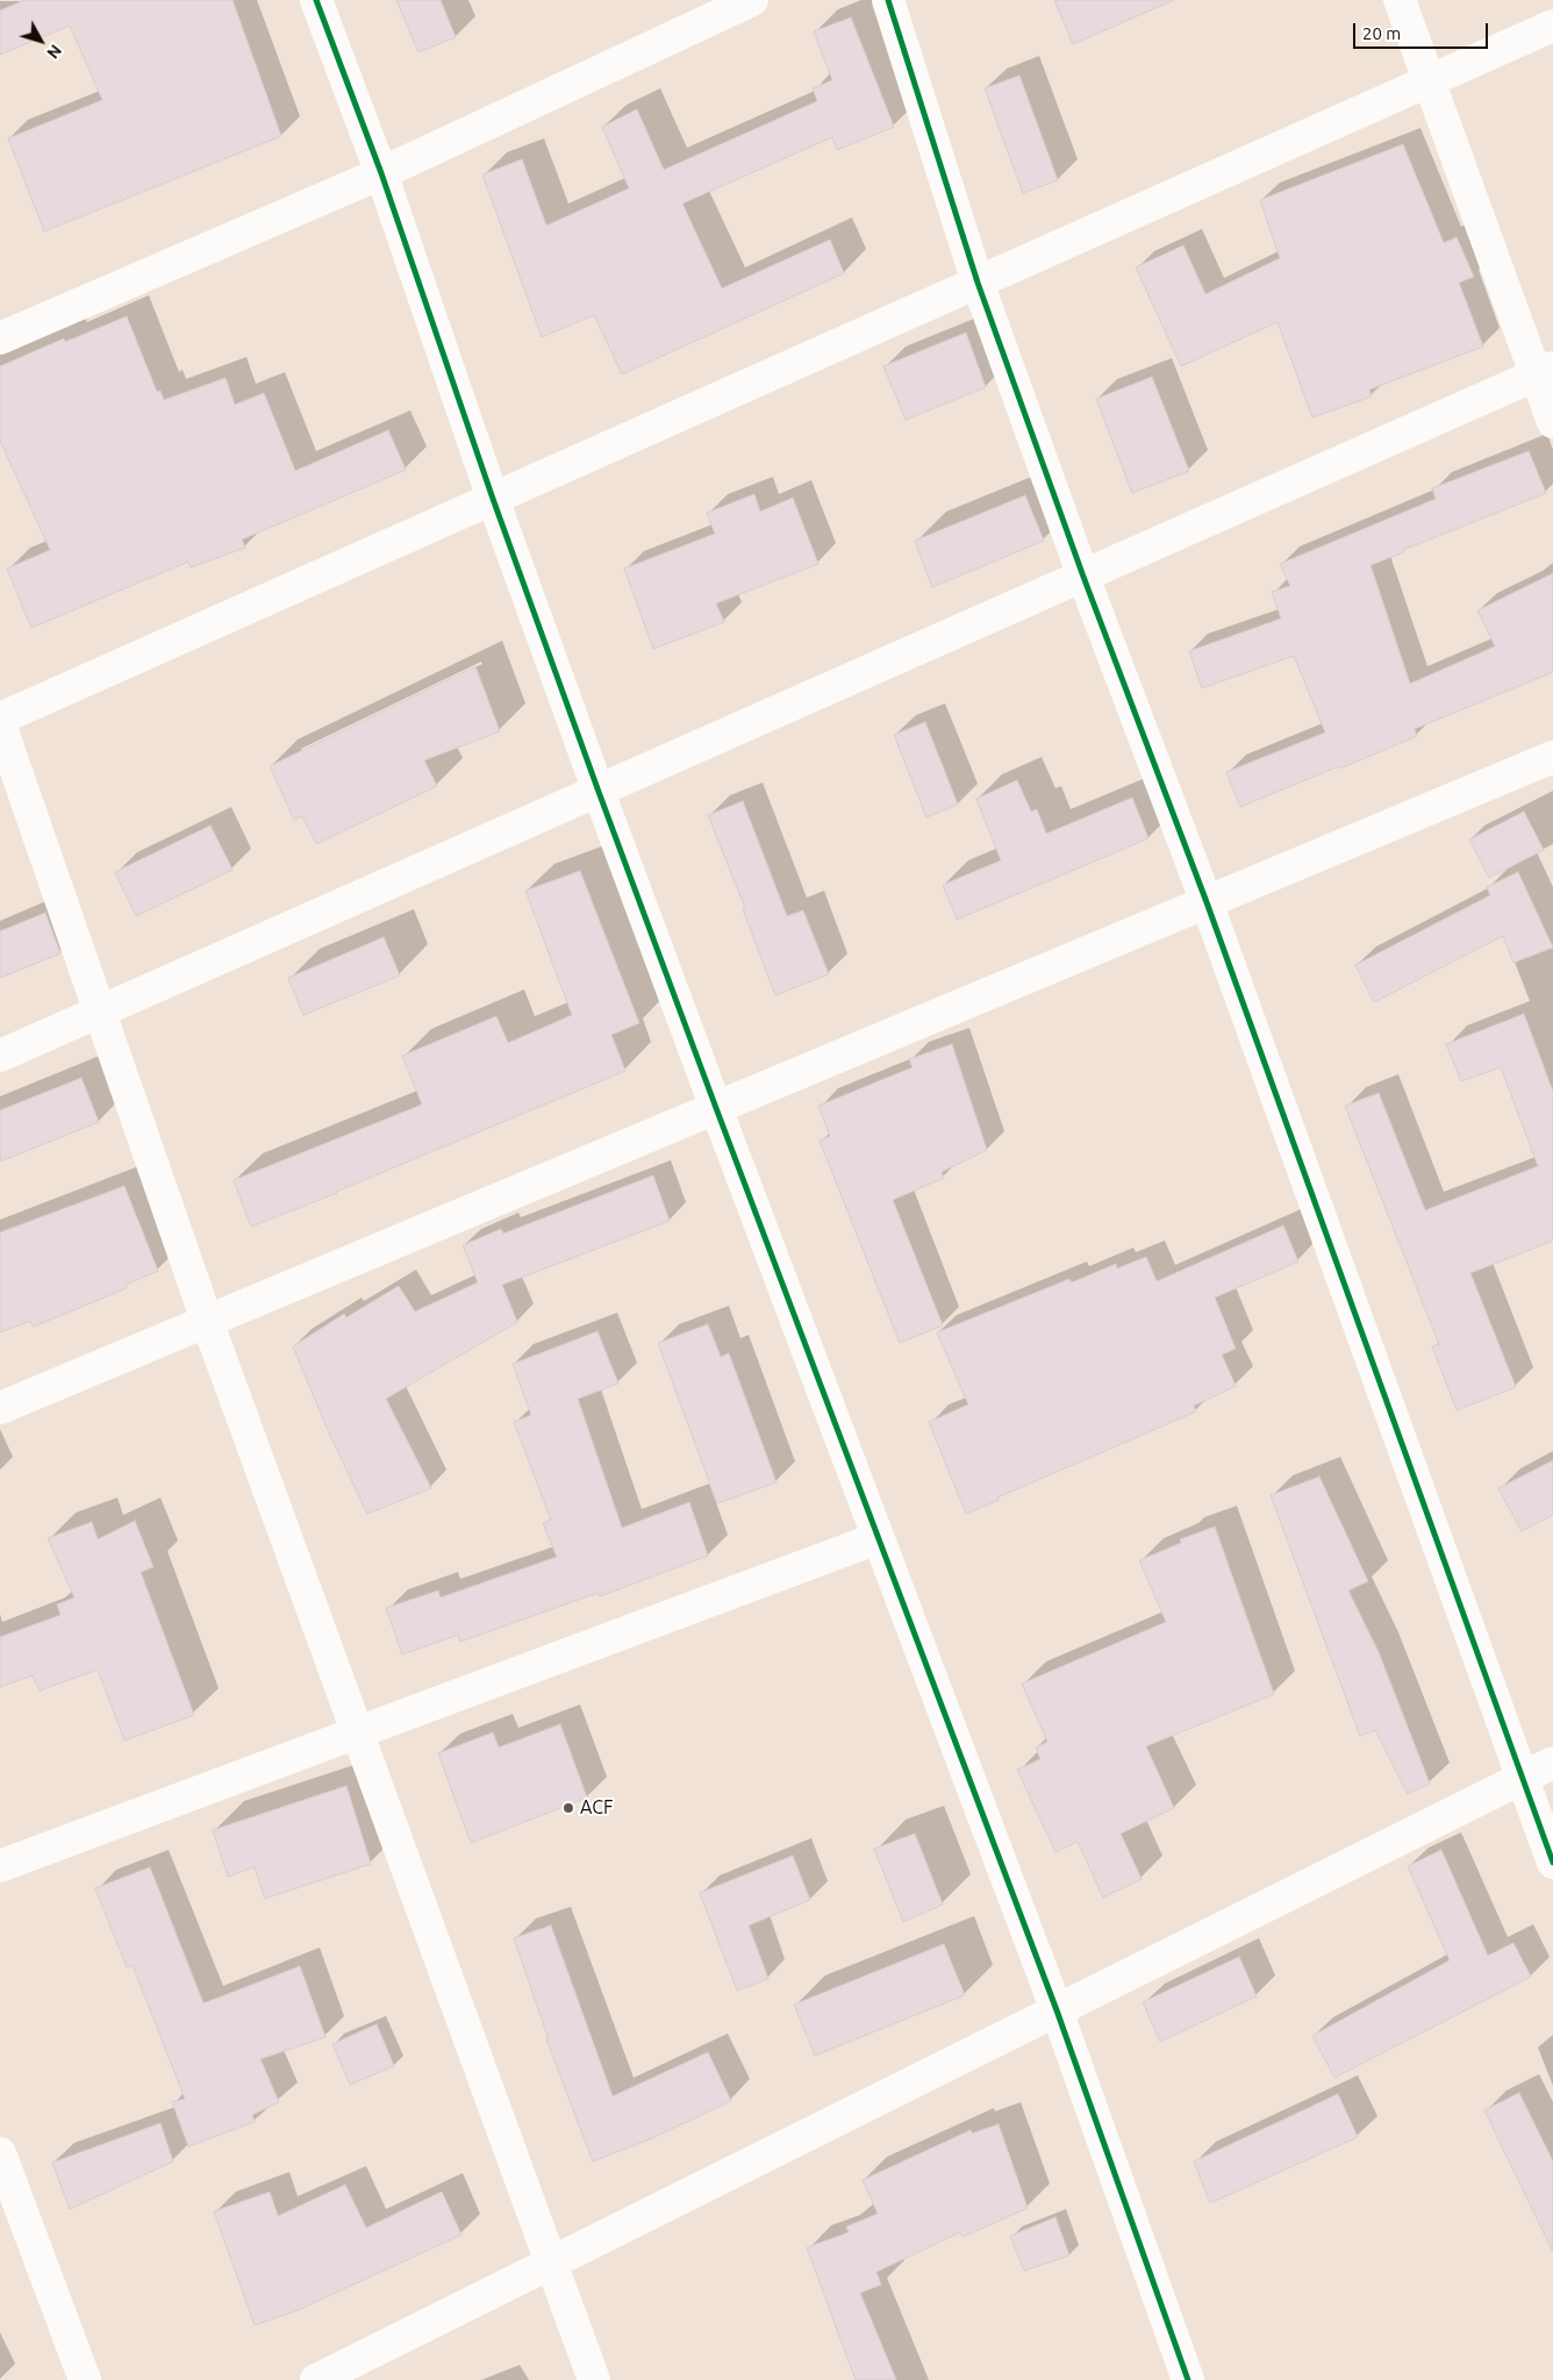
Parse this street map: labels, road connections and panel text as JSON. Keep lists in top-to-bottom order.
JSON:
{
  "places": ["ACF"],
  "scale_bar": "20 m",
  "north": "bottom right"
}
